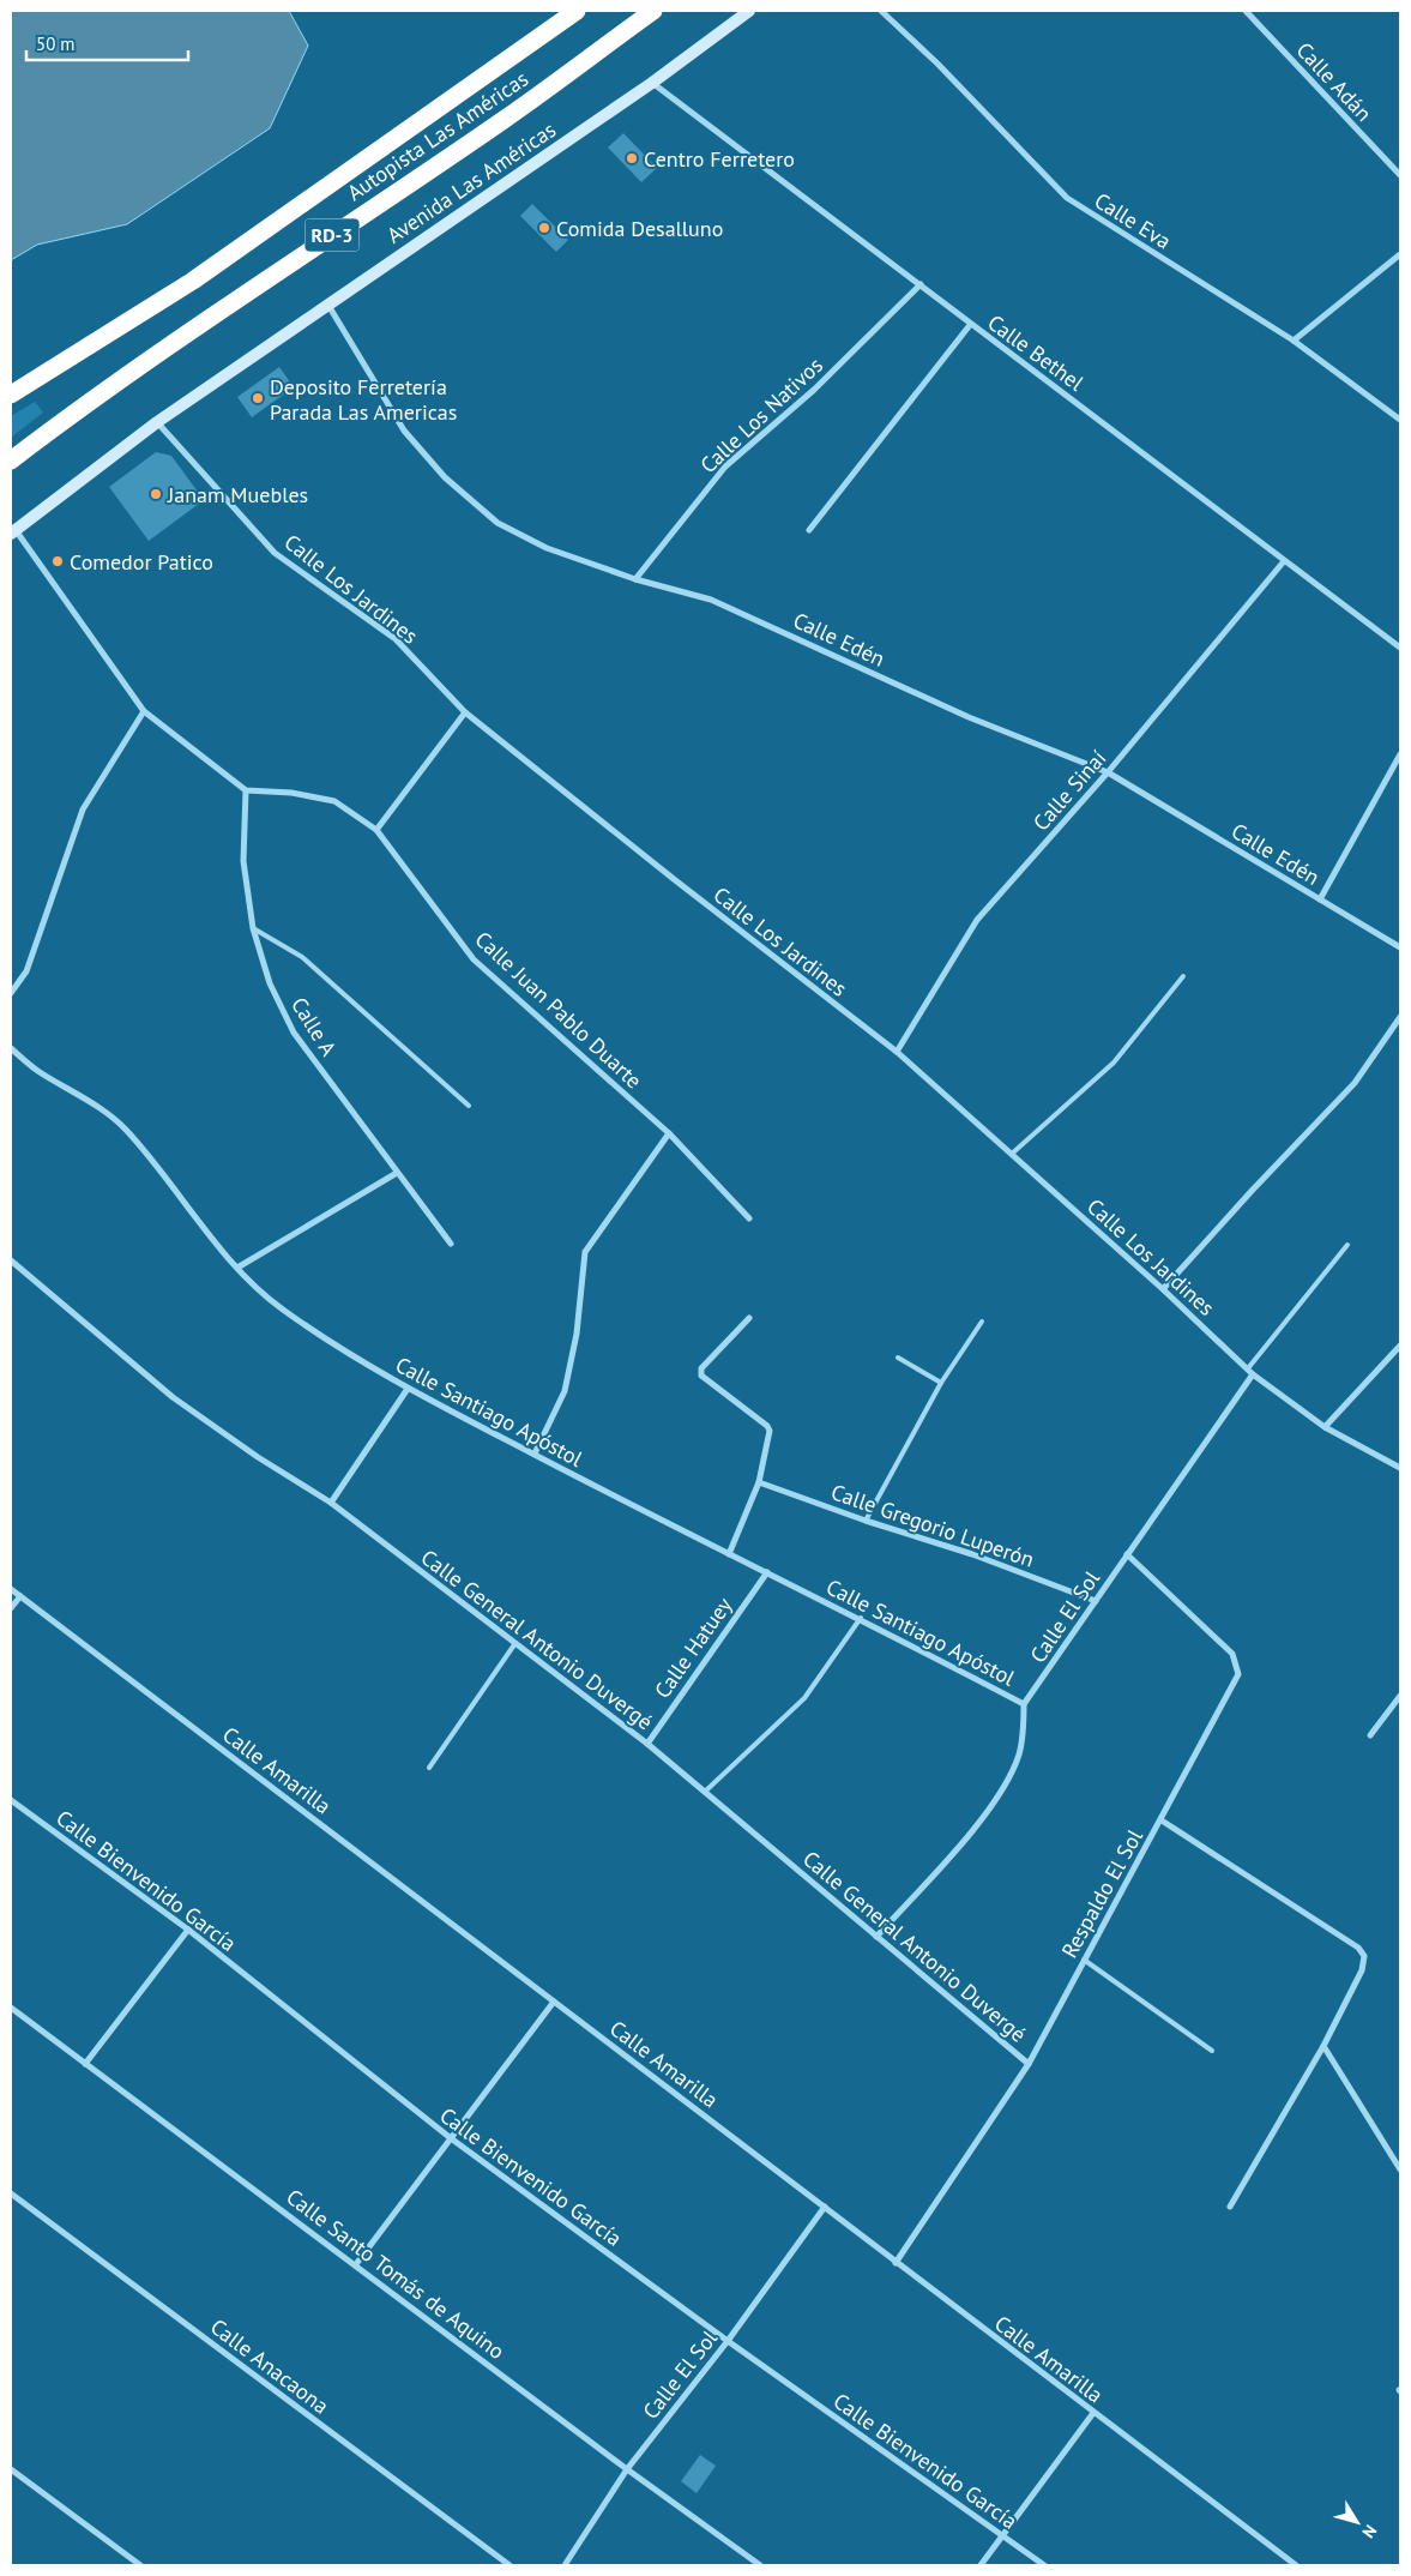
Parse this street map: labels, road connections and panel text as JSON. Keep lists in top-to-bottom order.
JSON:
{
  "streets": {
    "highway": ["Autopista Las Américas", "RD-3"],
    "main road": ["Avenida Las Américas"],
    "street": [
      "Calle Adán",
      "Calle Eva",
      "Calle Bethel",
      "Calle Los Nativos",
      "Calle Los Jardines",
      "Calle Edén",
      "Calle Sinaí",
      "Calle Juan Pablo Duarte",
      "Calle A",
      "Calle Santiago Apóstol",
      "Calle Gregorio Luperón",
      "Calle El Sol",
      "Calle General Antonio Duvergé",
      "Calle Hatuey",
      "Calle Amarilla",
      "Calle Bienvenido García",
      "Respaldo El Sol",
      "Calle Santo Tomás de Aquino",
      "Calle Anacaona"
    ]
  },
  "crossings": [
    ["Avenida Las Américas", "Calle Bethel"],
    ["Avenida Las Américas", "Calle Los Jardines"],
    ["Avenida Las Américas", "Calle Edén"],
    ["Calle Bethel", "Calle Los Nativos"],
    ["Calle Bethel", "Calle Sinaí"],
    ["Calle Los Nativos", "Calle Edén"],
    ["Calle Los Jardines", "Calle Sinaí"],
    ["Calle Los Jardines", "Calle El Sol"],
    ["Calle Edén", "Calle Sinaí"],
    ["Calle Juan Pablo Duarte", "Calle A"],
    ["Calle Santiago Apóstol", "Calle El Sol"],
    ["Calle Santiago Apóstol", "Calle Hatuey"],
    ["Calle Gregorio Luperón", "Calle El Sol"],
    ["Calle El Sol", "Calle Amarilla"],
    ["Calle El Sol", "Calle Bienvenido García"],
    ["Calle El Sol", "Respaldo El Sol"],
    ["Calle El Sol", "Calle Santo Tomás de Aquino"],
    ["Calle General Antonio Duvergé", "Calle Hatuey"],
    ["Calle General Antonio Duvergé", "Respaldo El Sol"],
    ["Calle Amarilla", "Respaldo El Sol"]
  ],
  "places": [
    "Centro Ferretero",
    "Comida Desalluno",
    "Deposito Ferretería Parada Las Americas",
    "Janam Muebles",
    "Comedor Patico"
  ],
  "scale_bar": "50 m",
  "north": "bottom right"
}
